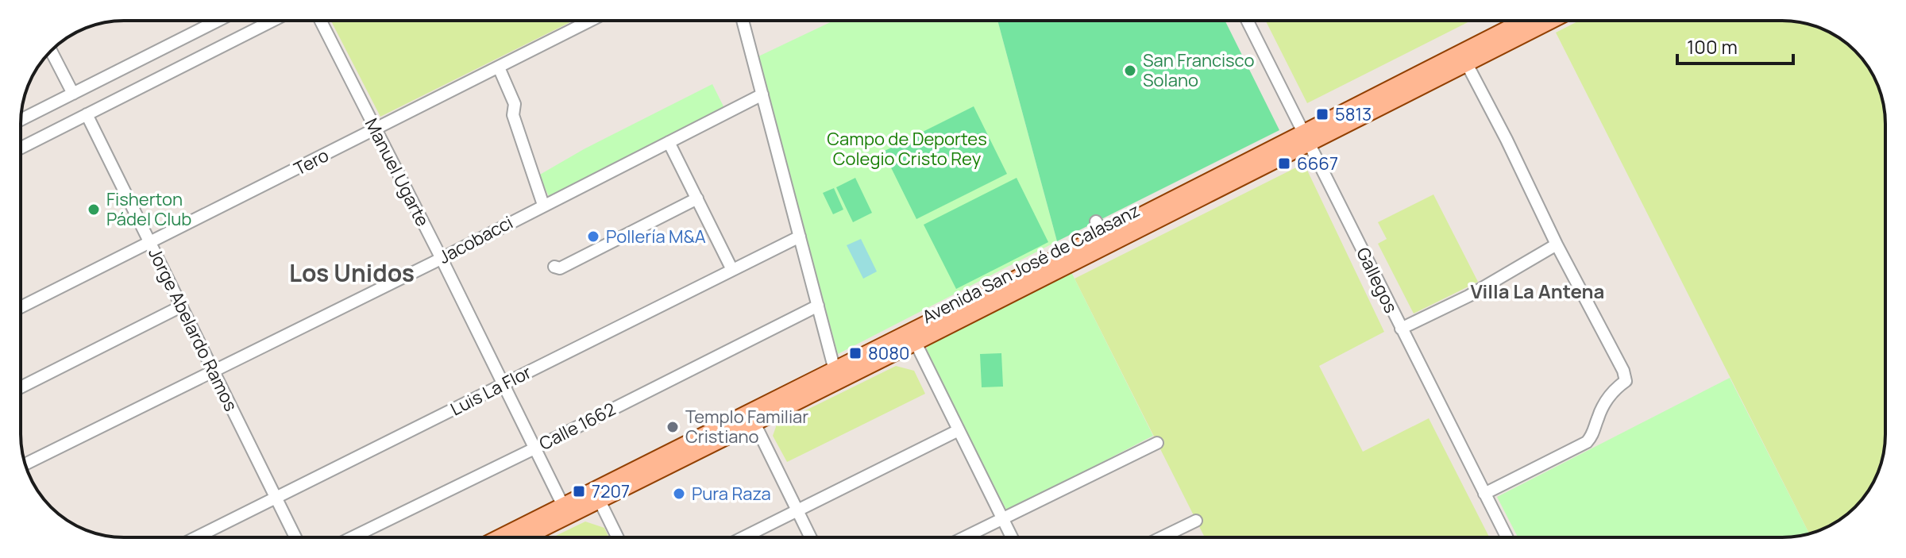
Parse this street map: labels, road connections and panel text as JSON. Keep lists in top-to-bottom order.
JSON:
{
  "streets": {
    "main road": ["Avenida San José de Calasanz"],
    "street": [
      "Tero",
      "Manuel Ugarte",
      "Jacobacci",
      "Gallegos",
      "Jorge Abelardo Ramos",
      "Luis La Flor",
      "Calle 1662"
    ]
  },
  "crossings": [
    ["Tero", "Manuel Ugarte"],
    ["Tero", "Jorge Abelardo Ramos"],
    ["Manuel Ugarte", "Jacobacci"],
    ["Manuel Ugarte", "Avenida San José de Calasanz"],
    ["Manuel Ugarte", "Luis La Flor"],
    ["Manuel Ugarte", "Calle 1662"],
    ["Jacobacci", "Jorge Abelardo Ramos"],
    ["Avenida San José de Calasanz", "Gallegos"],
    ["Jorge Abelardo Ramos", "Luis La Flor"]
  ],
  "districts": ["Los Unidos", "Villa La Antena"],
  "parks": ["Campo de Deportes Colegio Cristo Rey"],
  "places": {
    "other": [
      "San Francisco Solano",
      "Fisherton Pádel Club",
      "Pollería M&A",
      "Templo Familiar Cristiano",
      "Pura Raza"
    ],
    "transit": [
      "5813",
      "6667",
      "8080",
      "7207"
    ]
  },
  "scale_bar": "100 m"
}
